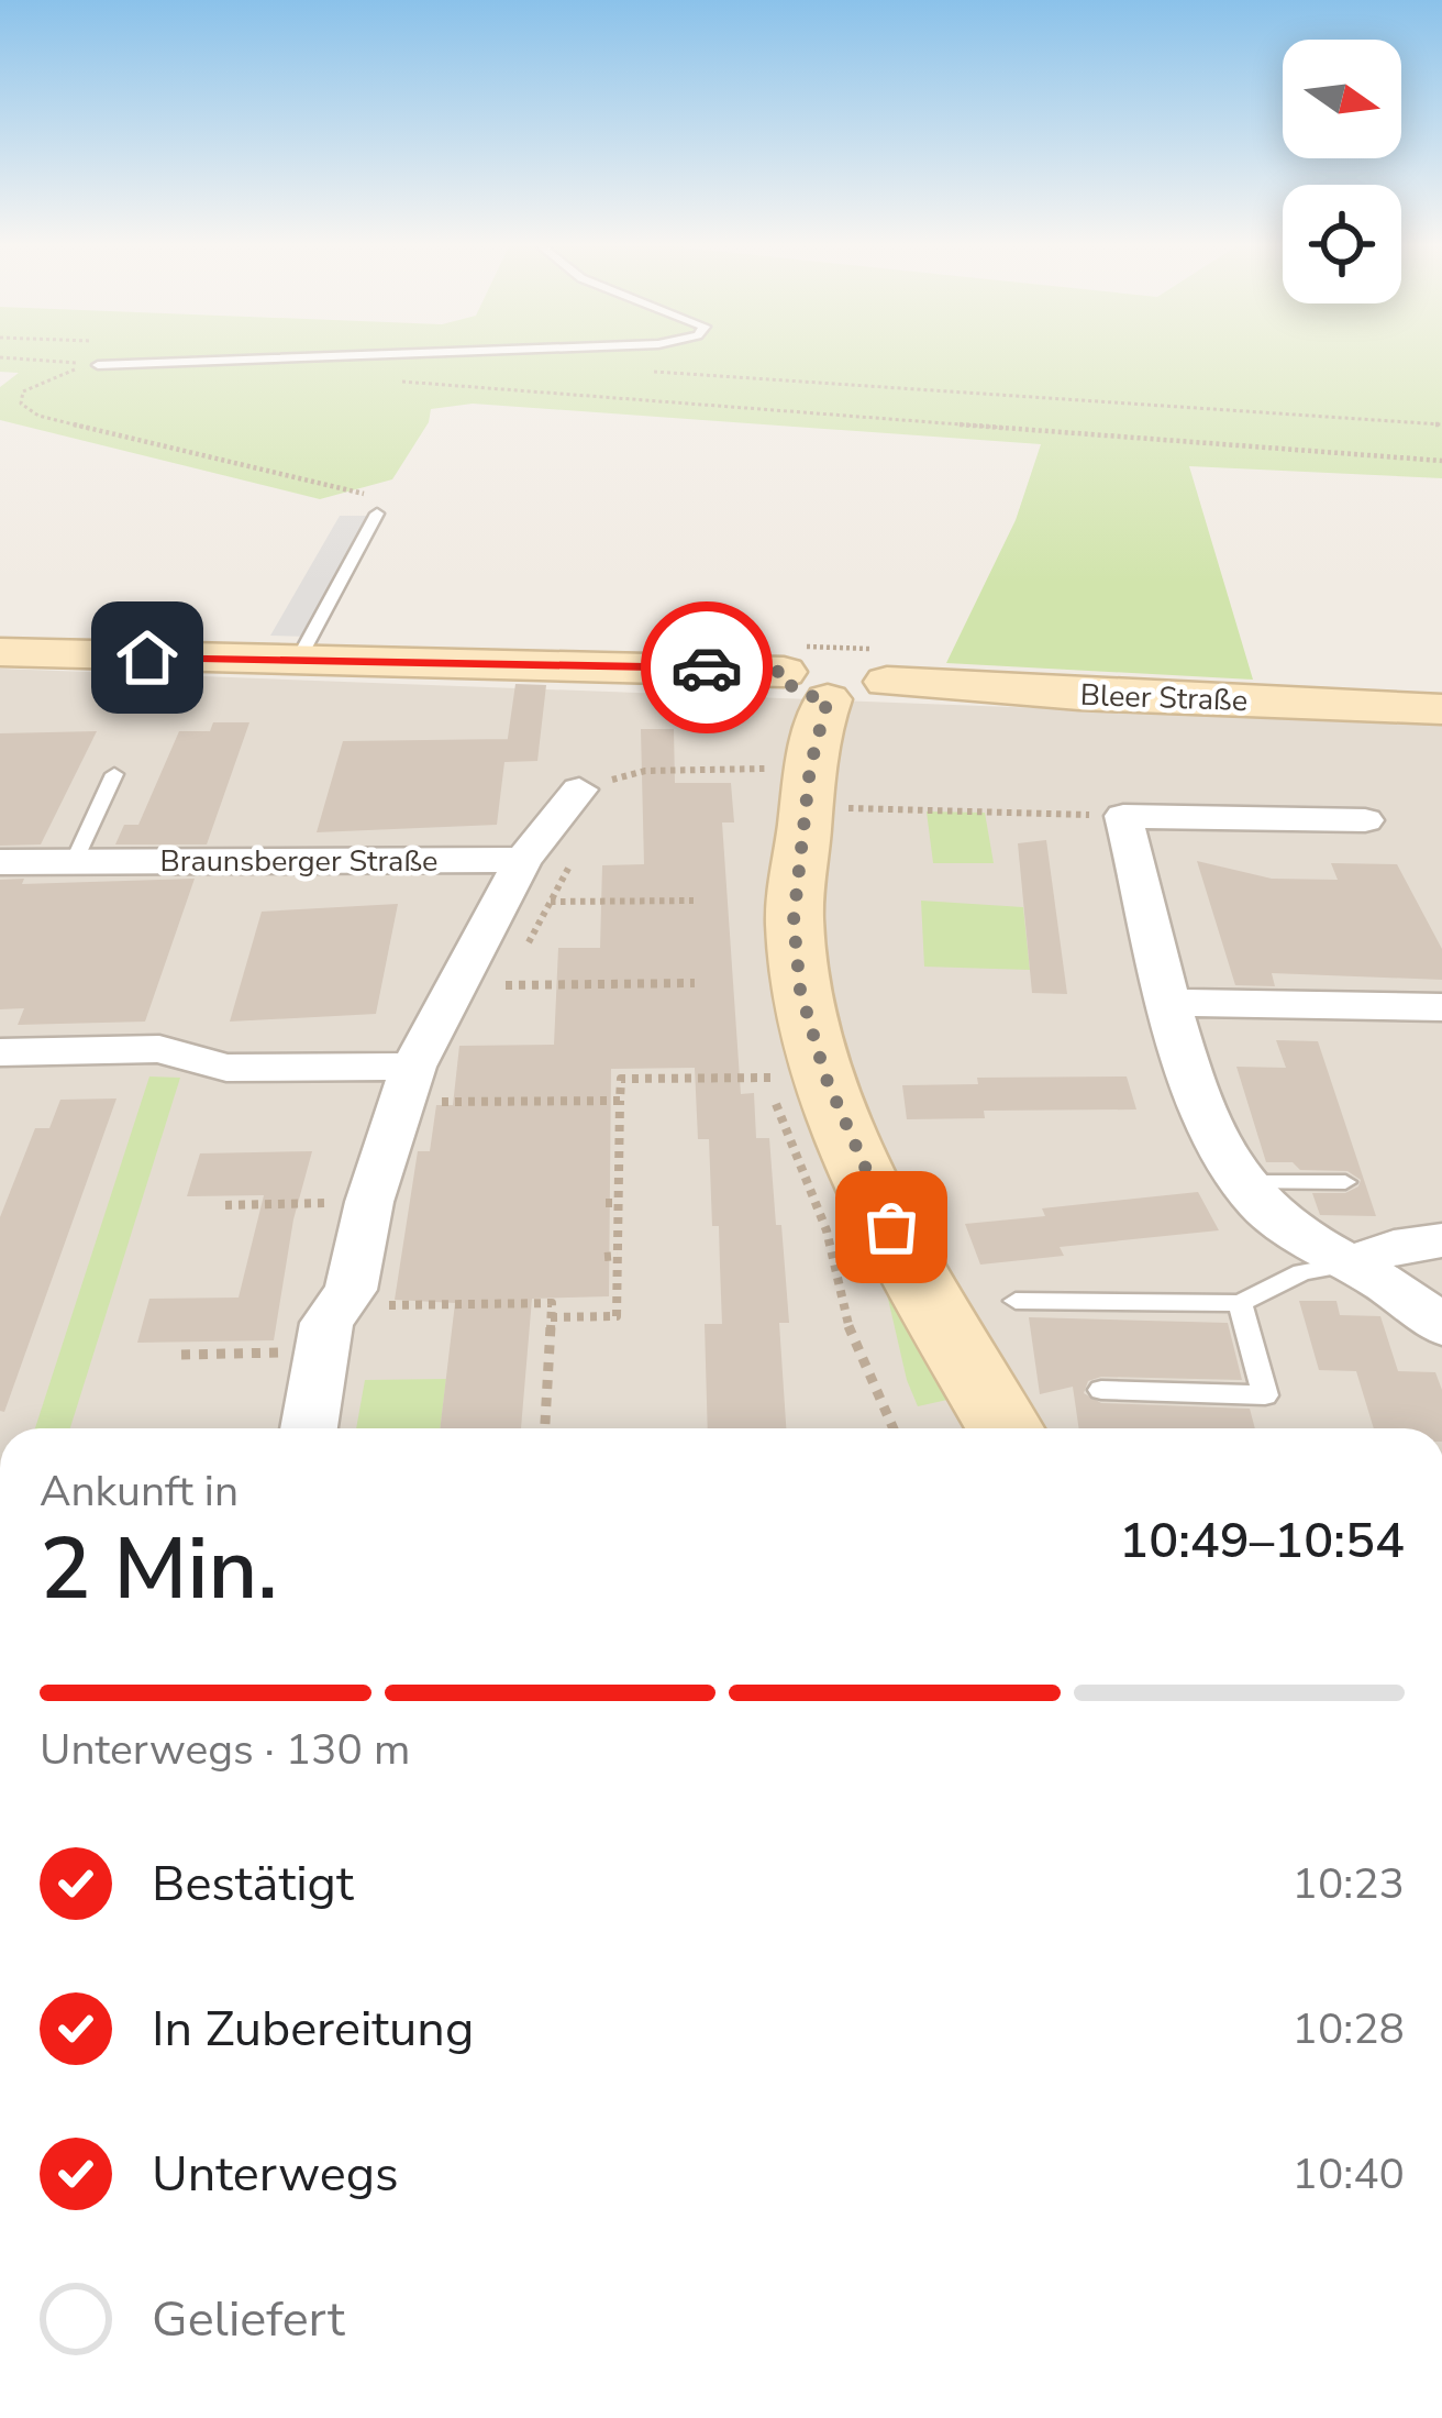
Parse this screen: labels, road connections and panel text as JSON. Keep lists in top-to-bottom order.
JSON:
{
  "streets": {
    "street": ["Bleer Straße", "Braunsberger Straße"]
  },
  "north": "right",
  "page": {
    "heading": ["2 Min.", "Ankunft in", "10:49–10:54"],
    "bar": "Unterwegs · 130 m",
    "list": [
      ["Bestätigt", "10:23"],
      ["In Zubereitung", "10:28"],
      ["Unterwegs", "10:40"],
      "Geliefert"
    ]
  }
}
